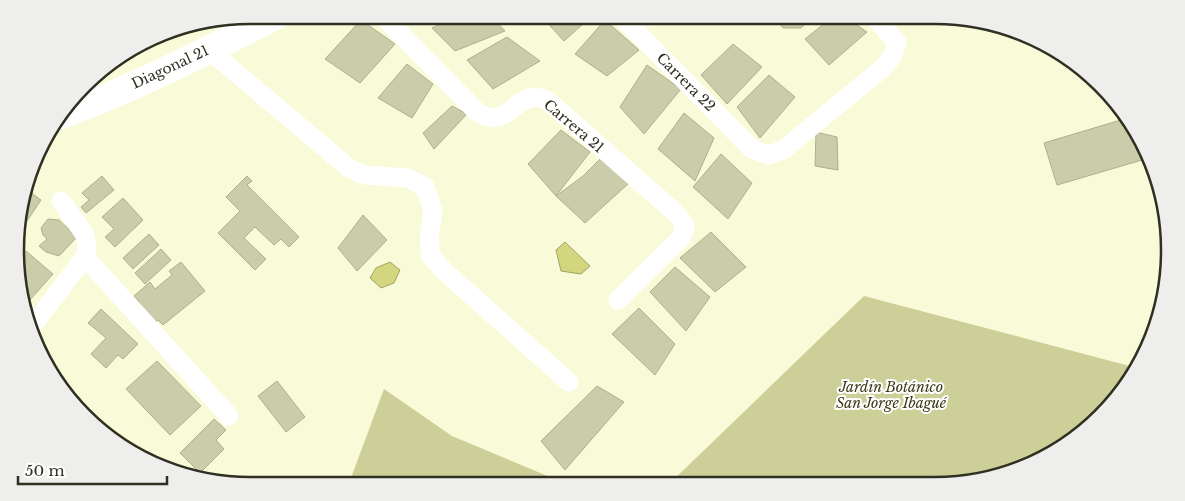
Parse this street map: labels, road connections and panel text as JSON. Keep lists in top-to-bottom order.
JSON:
{
  "streets": {
    "street": ["Diagonal 21", "Carrera 22", "Carrera 21"]
  },
  "parks": ["Jardín Botánico San Jorge Ibagué"],
  "scale_bar": "50 m"
}
